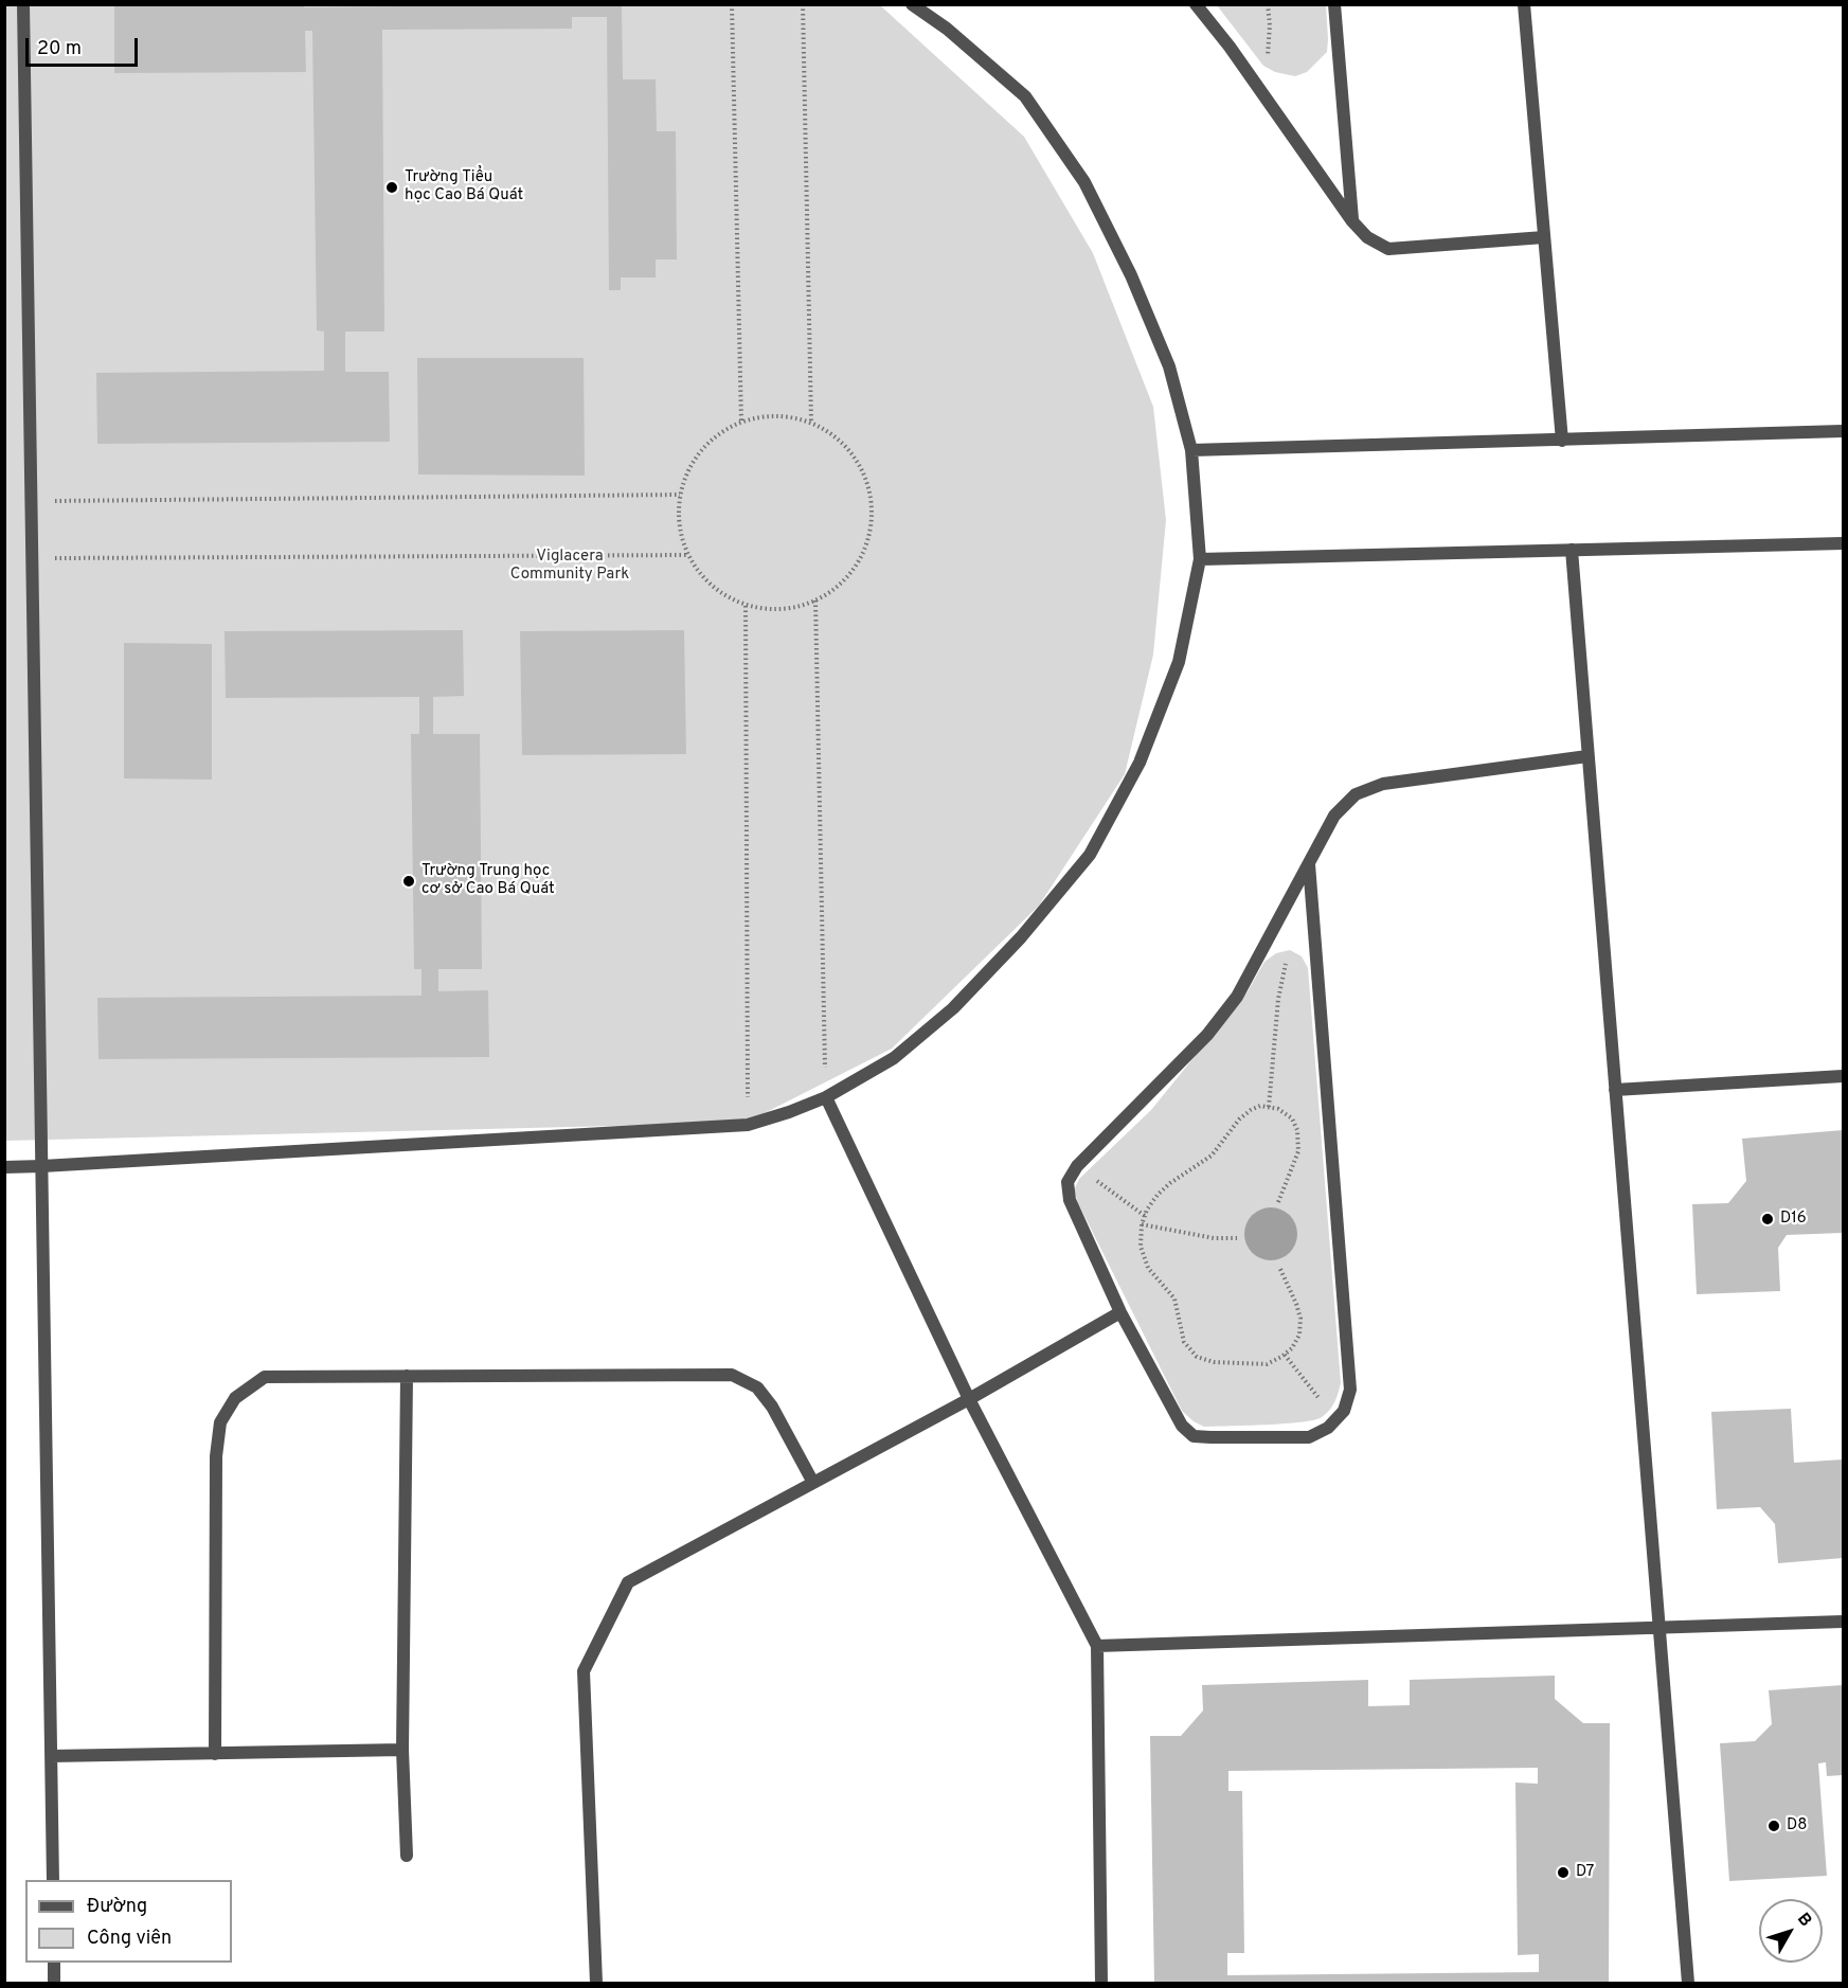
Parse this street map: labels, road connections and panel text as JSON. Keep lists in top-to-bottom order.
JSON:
{
  "parks": ["Viglacera Community Park"],
  "places": [
    "Trường Tiểu học Cao Bá Quát",
    "Trường Trung học cơ sở Cao Bá Quát",
    "D16",
    "D8",
    "D7"
  ],
  "legend": ["Đường", "Công viên"],
  "scale_bar": "20 m",
  "north": "top right"
}
